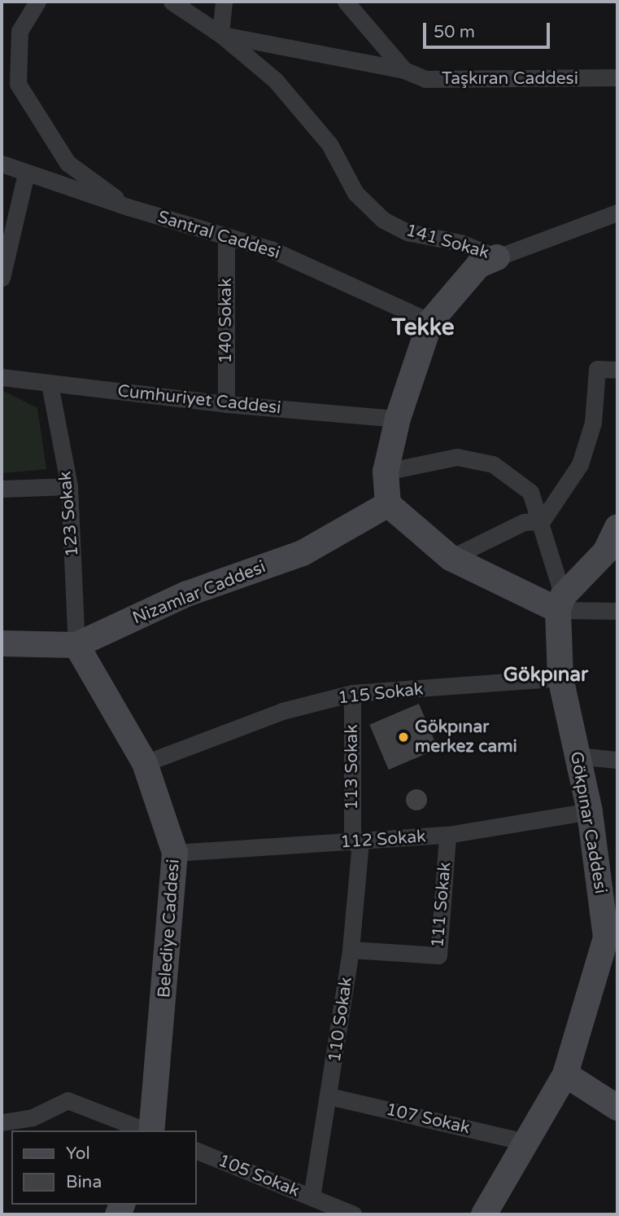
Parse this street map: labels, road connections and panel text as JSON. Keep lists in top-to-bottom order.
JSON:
{
  "streets": {
    "street": [
      "Taşkıran Caddesi",
      "Santral Caddesi",
      "141 Sokak",
      "140 Sokak",
      "Cumhuriyet Caddesi",
      "123 Sokak",
      "Nizamlar Caddesi",
      "115 Sokak",
      "113 Sokak",
      "Gökpınar Caddesi",
      "112 Sokak",
      "111 Sokak",
      "Belediye Caddesi",
      "110 Sokak",
      "107 Sokak",
      "105 Sokak"
    ]
  },
  "crossings": [
    ["Taşkıran Caddesi", "141 Sokak"],
    ["Santral Caddesi", "140 Sokak"],
    ["140 Sokak", "Cumhuriyet Caddesi"],
    ["Cumhuriyet Caddesi", "123 Sokak"],
    ["123 Sokak", "Nizamlar Caddesi"],
    ["123 Sokak", "Belediye Caddesi"],
    ["Nizamlar Caddesi", "Belediye Caddesi"],
    ["115 Sokak", "113 Sokak"],
    ["115 Sokak", "Gökpınar Caddesi"],
    ["115 Sokak", "Belediye Caddesi"],
    ["113 Sokak", "112 Sokak"],
    ["113 Sokak", "110 Sokak"],
    ["Gökpınar Caddesi", "112 Sokak"],
    ["Gökpınar Caddesi", "107 Sokak"],
    ["112 Sokak", "111 Sokak"],
    ["112 Sokak", "Belediye Caddesi"],
    ["112 Sokak", "110 Sokak"],
    ["111 Sokak", "110 Sokak"],
    ["110 Sokak", "107 Sokak"],
    ["110 Sokak", "105 Sokak"]
  ],
  "districts": ["Tekke", "Gökpınar"],
  "places": ["Gökpınar merkez cami"],
  "legend": ["Yol", "Bina"],
  "scale_bar": "50 m"
}
